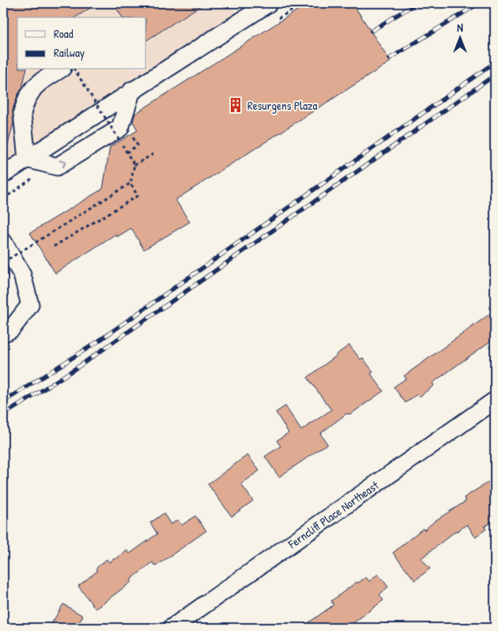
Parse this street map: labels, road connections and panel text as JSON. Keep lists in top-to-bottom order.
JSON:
{
  "streets": {
    "street": ["Ferncliff Place Northeast"]
  },
  "places": {
    "building": ["Resurgens Plaza"]
  },
  "legend": ["Road", "Railway"],
  "north": "top"
}
